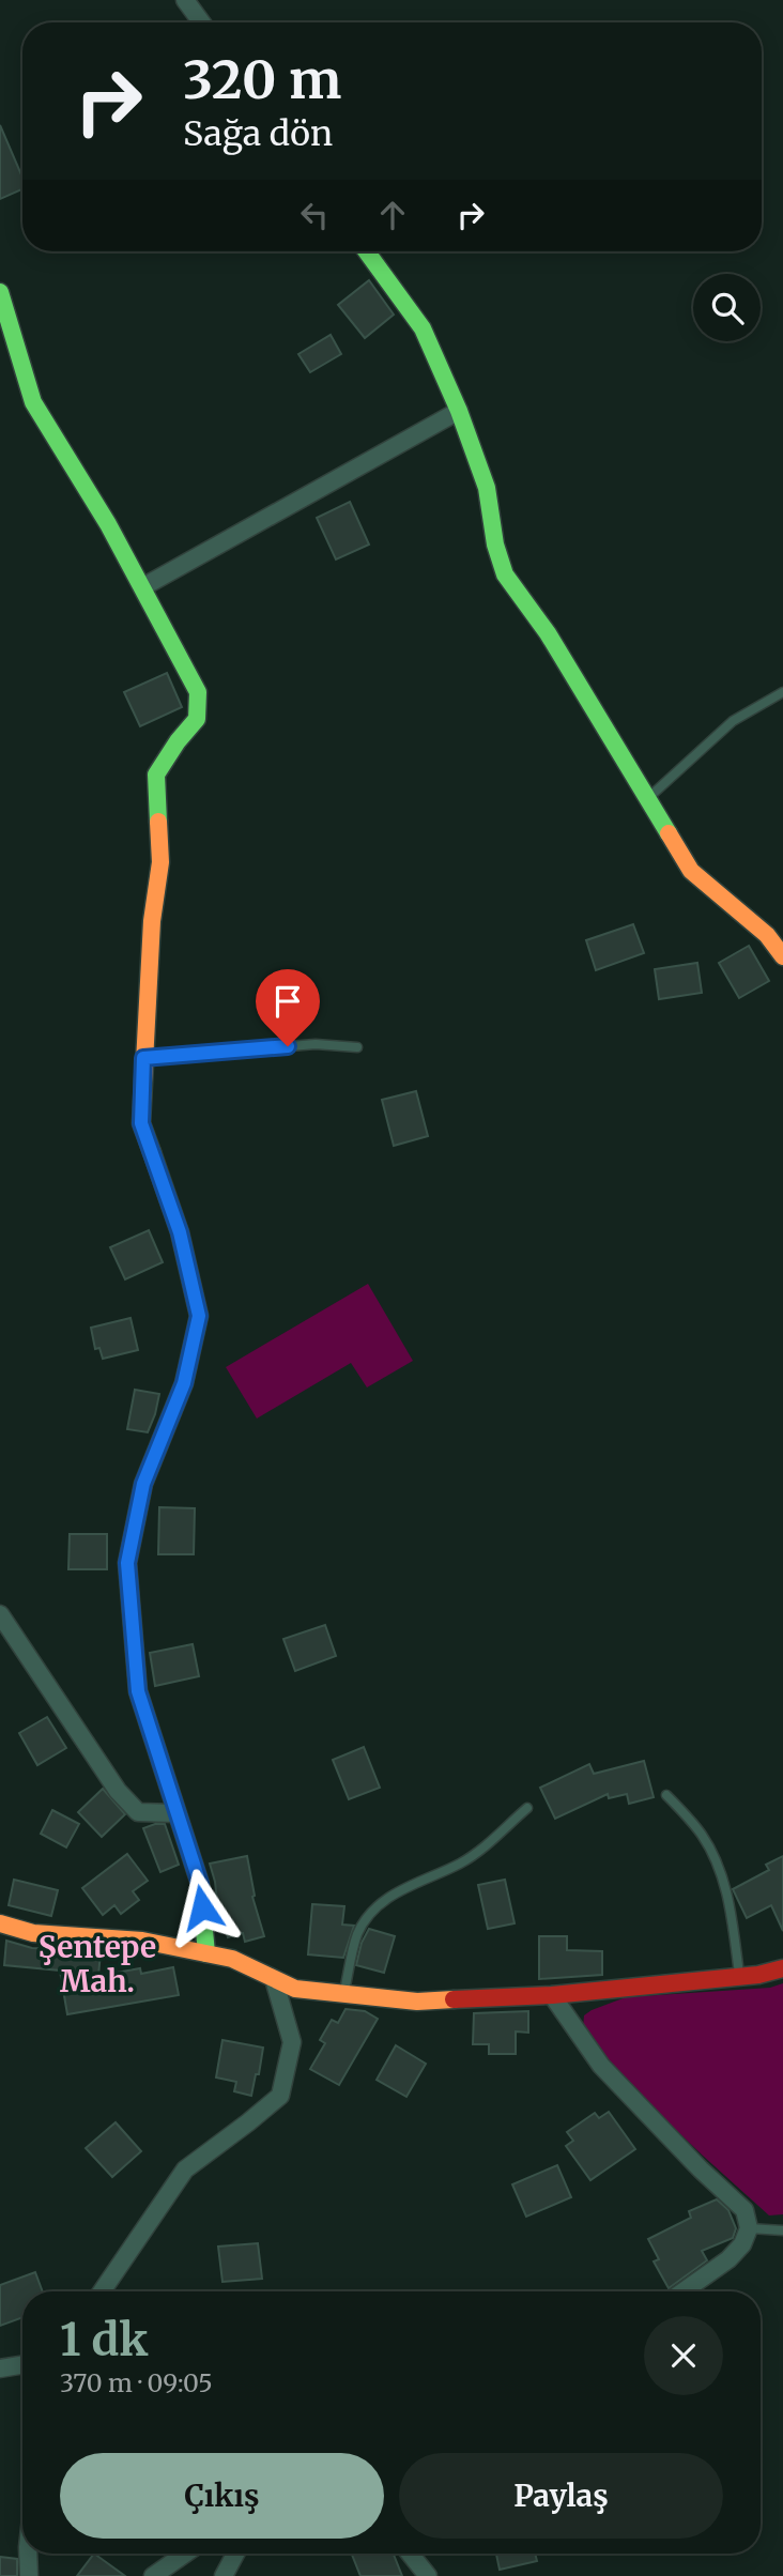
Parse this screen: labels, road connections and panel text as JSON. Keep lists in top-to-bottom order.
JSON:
{
  "districts": ["Şentepe Mah."],
  "page": {
    "turn": ["320 m", "Sağa dön"],
    "heading": ["1 dk", "370 m · 09:05"],
    "buttons": ["Çıkış", "Paylaş"]
  }
}
